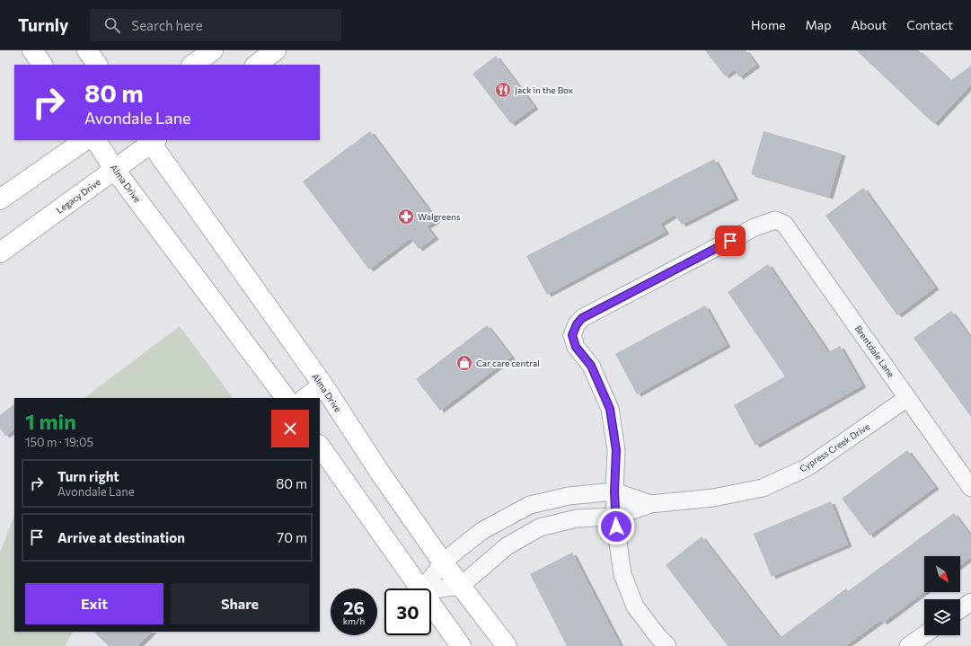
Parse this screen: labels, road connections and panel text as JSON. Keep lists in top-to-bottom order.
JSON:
{
  "streets": {
    "main road": ["Alma Drive", "Legacy Drive"],
    "street": ["Brentdale Lane", "Cypress Creek Drive"]
  },
  "crossings": [
    ["Alma Drive", "Legacy Drive"],
    ["Alma Drive", "Cypress Creek Drive"],
    ["Brentdale Lane", "Cypress Creek Drive"]
  ],
  "places": {
    "restaurant": ["Jack in the Box"],
    "pharmacy": ["Walgreens"],
    "shop": ["Car care central"]
  },
  "north": "bottom right",
  "page": {
    "header": "Turnly",
    "search": "Search here",
    "nav": [
      "Home",
      "Map",
      "About",
      "Contact"
    ],
    "turn": ["80 m", "Avondale Lane"],
    "heading": ["1 min", "150 m · 19:05"],
    "list": [
      {
        "name": "Turn right",
        "note": "Avondale Lane",
        "value": "80 m"
      },
      {
        "name": "Arrive at destination",
        "value": "70 m"
      }
    ],
    "buttons": ["Exit", "Share"],
    "speed": "26 km/h",
    "limit": "30"
  }
}
